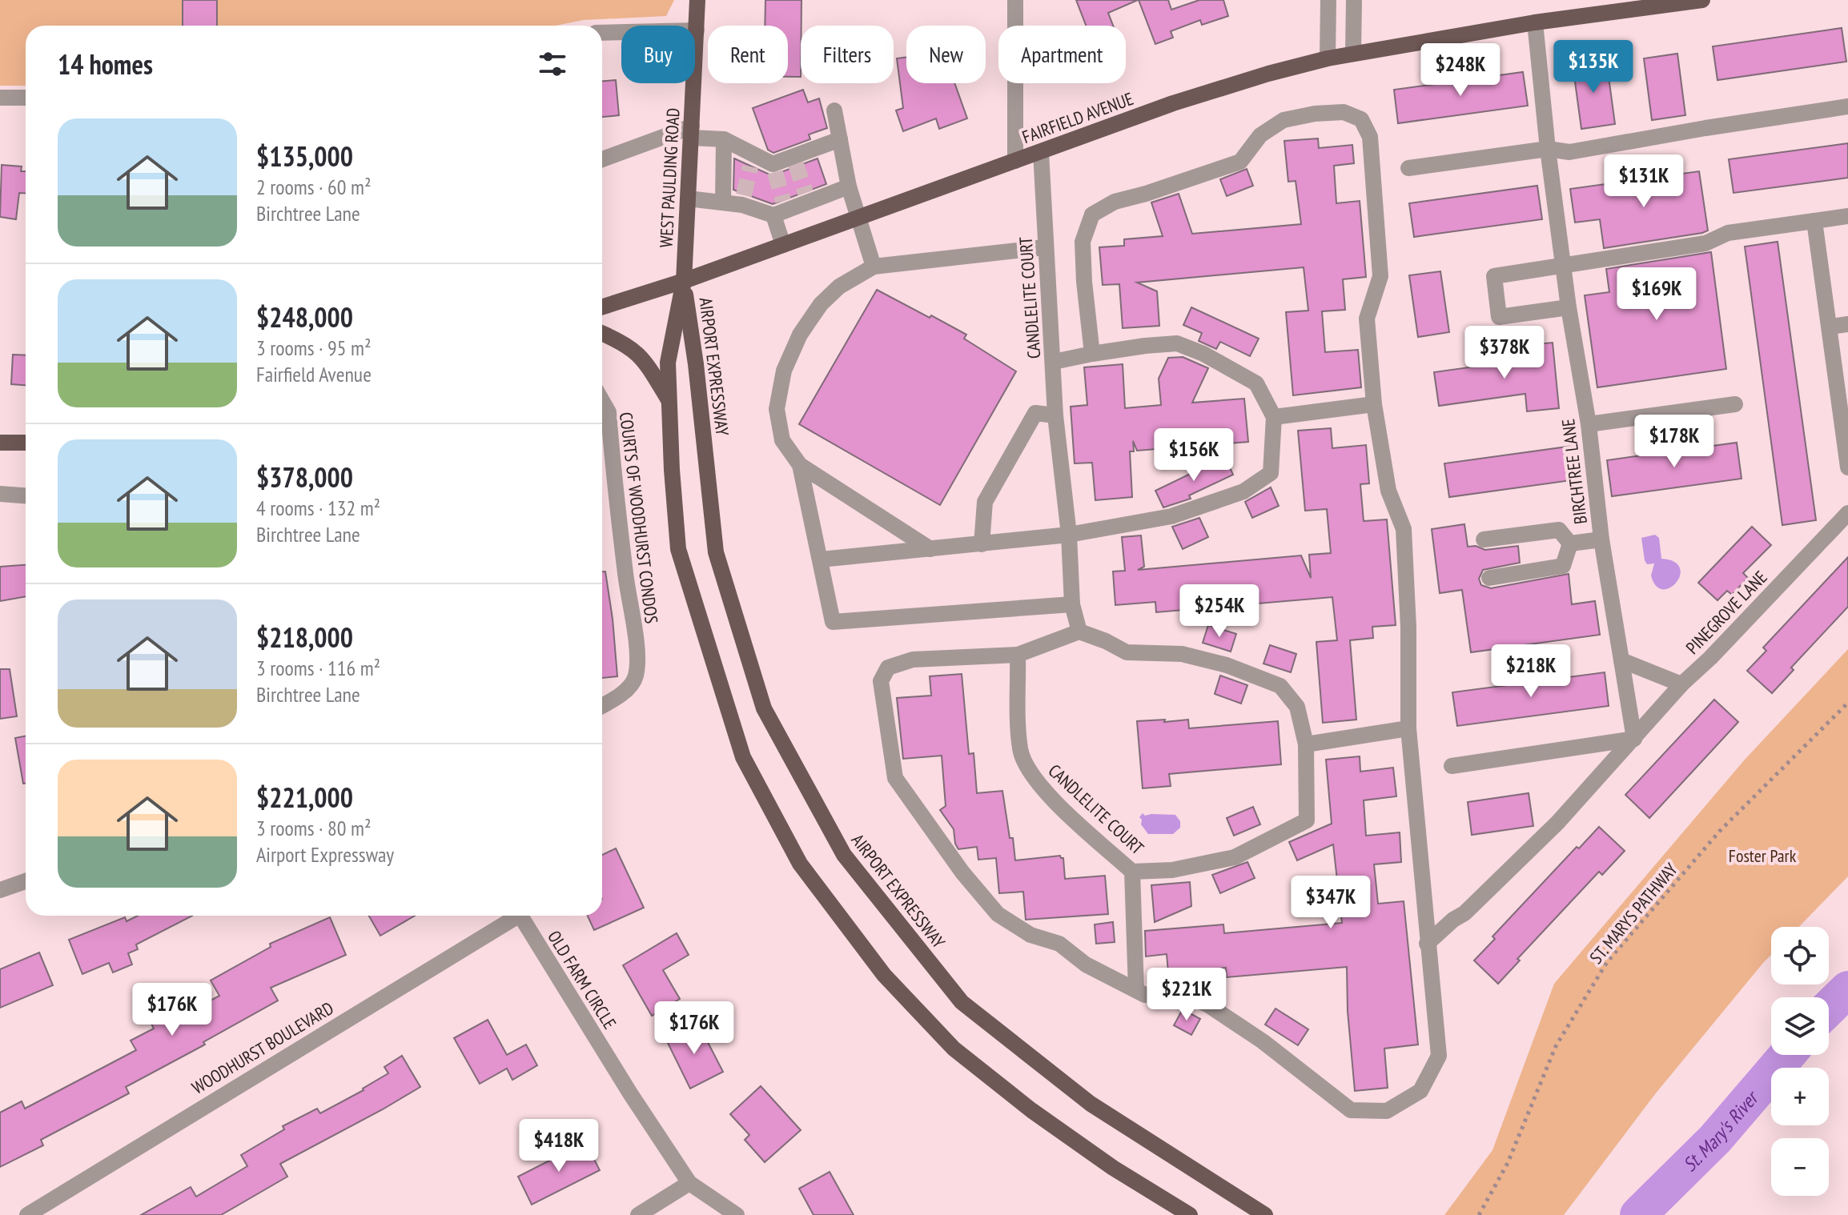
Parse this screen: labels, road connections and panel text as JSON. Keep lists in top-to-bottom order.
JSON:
{
  "streets": {
    "main road": ["FAIRFIELD AVENUE", "WEST PAULDING ROAD", "AIRPORT EXPRESSWAY"],
    "street": [
      "CANDLELITE COURT",
      "BIRCHTREE LANE",
      "COURTS OF WOODHURST CONDOS",
      "PINEGROVE LANE",
      "OLD FARM CIRCLE",
      "WOODHURST BOULEVARD"
    ],
    "path": ["ST. MARYS PATHWAY"]
  },
  "crossings": [
    ["FAIRFIELD AVENUE", "WEST PAULDING ROAD"],
    ["FAIRFIELD AVENUE", "CANDLELITE COURT"],
    ["FAIRFIELD AVENUE", "AIRPORT EXPRESSWAY"],
    ["FAIRFIELD AVENUE", "BIRCHTREE LANE"],
    ["WEST PAULDING ROAD", "AIRPORT EXPRESSWAY"],
    ["BIRCHTREE LANE", "PINEGROVE LANE"]
  ],
  "water": ["St. Mary's River"],
  "parks": ["Foster Park"],
  "page": {
    "chip": [
      "Buy",
      "Rent",
      "Filters",
      "New",
      "Apartment"
    ],
    "heading": "14 homes",
    "price": [
      "$135K",
      "$248K",
      "$131K",
      "$169K",
      "$378K",
      "$178K",
      "$156K",
      "$254K",
      "$218K",
      "$347K",
      "$221K",
      "$176K",
      "$176K",
      "$418K"
    ],
    "list": [
      {
        "name": "$135,000",
        "note": "2 rooms · 60 m² · Birchtree Lane"
      },
      {
        "name": "$248,000",
        "note": "3 rooms · 95 m² · Fairfield Avenue"
      },
      {
        "name": "$378,000",
        "note": "4 rooms · 132 m² · Birchtree Lane"
      },
      {
        "name": "$218,000",
        "note": "3 rooms · 116 m² · Birchtree Lane"
      },
      {
        "name": "$221,000",
        "note": "3 rooms · 80 m² · Airport Expressway"
      }
    ],
    "map_buttons": ["+", "−"]
  }
}
